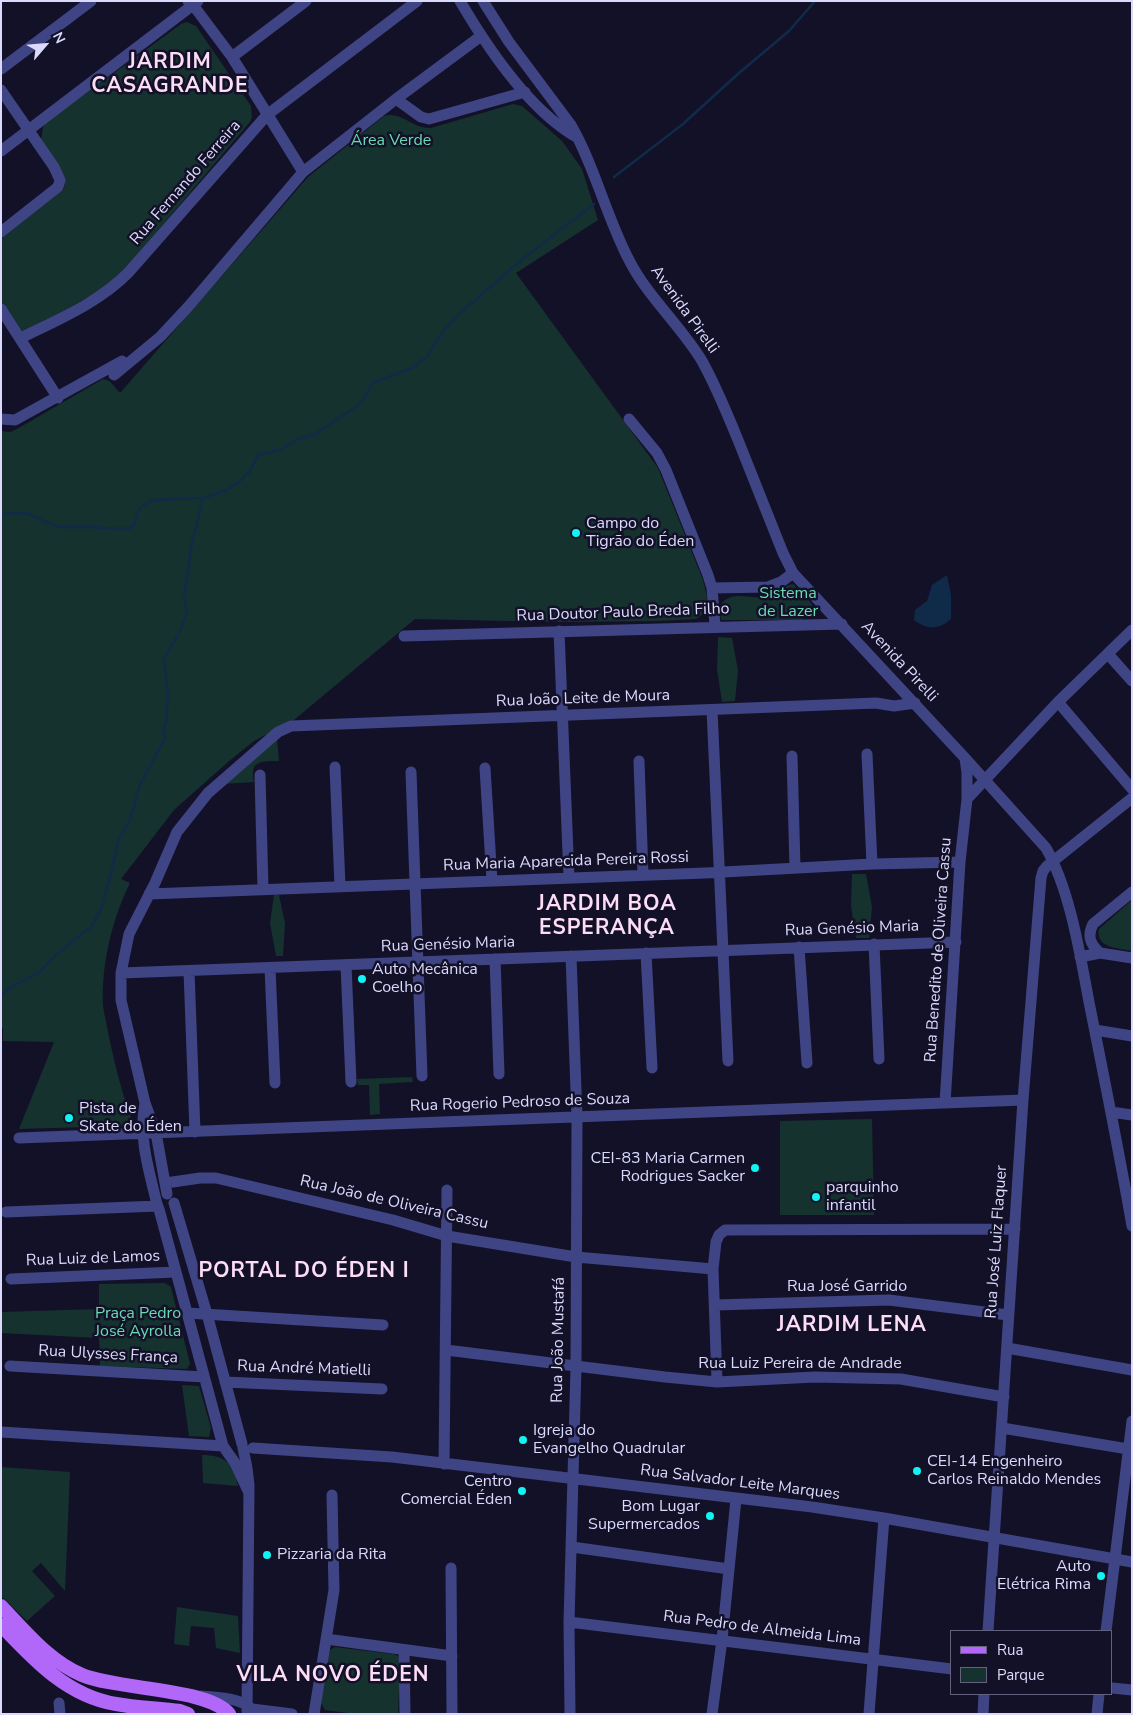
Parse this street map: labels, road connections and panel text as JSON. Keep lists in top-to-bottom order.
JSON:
{
  "streets": {
    "street": [
      "Rua Fernando Ferreira",
      "Avenida Pirelli",
      "Rua Doutor Paulo Breda Filho",
      "Rua João Leite de Moura",
      "Rua Maria Aparecida Pereira Rossi",
      "Rua Genésio Maria",
      "Rua Benedito de Oliveira Cassu",
      "Rua Rogerio Pedroso de Souza",
      "Rua João de Oliveira Cassu",
      "Rua José Luiz Flaquer",
      "Rua Luiz de Lamos",
      "Rua José Garrido",
      "Rua João Mustafá",
      "Rua Ulysses França",
      "Rua Luiz Pereira de Andrade",
      "Rua André Matielli",
      "Rua Salvador Leite Marques",
      "Rua Pedro de Almeida Lima"
    ]
  },
  "crossings": [
    ["Avenida Pirelli", "Rua Doutor Paulo Breda Filho"],
    ["Avenida Pirelli", "Rua João Leite de Moura"],
    ["Avenida Pirelli", "Rua Benedito de Oliveira Cassu"],
    ["Avenida Pirelli", "Rua José Luiz Flaquer"],
    ["Rua João Leite de Moura", "Rua Maria Aparecida Pereira Rossi"],
    ["Rua Maria Aparecida Pereira Rossi", "Rua Benedito de Oliveira Cassu"],
    ["Rua Genésio Maria", "Rua Benedito de Oliveira Cassu"],
    ["Rua Genésio Maria", "Rua João Mustafá"],
    ["Rua Benedito de Oliveira Cassu", "Rua Rogerio Pedroso de Souza"],
    ["Rua Rogerio Pedroso de Souza", "Rua José Luiz Flaquer"],
    ["Rua Rogerio Pedroso de Souza", "Rua João Mustafá"],
    ["Rua João de Oliveira Cassu", "Rua João Mustafá"],
    ["Rua José Luiz Flaquer", "Rua José Garrido"],
    ["Rua José Luiz Flaquer", "Rua Luiz Pereira de Andrade"],
    ["Rua José Luiz Flaquer", "Rua Salvador Leite Marques"],
    ["Rua João Mustafá", "Rua Luiz Pereira de Andrade"],
    ["Rua João Mustafá", "Rua Salvador Leite Marques"],
    ["Rua João Mustafá", "Rua Pedro de Almeida Lima"]
  ],
  "districts": [
    "JARDIM CASAGRANDE",
    "JARDIM BOA ESPERANÇA",
    "PORTAL DO ÉDEN I",
    "JARDIM LENA",
    "VILA NOVO ÉDEN"
  ],
  "parks": ["Área Verde", "Sistema de Lazer", "Praça Pedro José Ayrolla"],
  "places": [
    "Campo do Tigrão do Éden",
    "Auto Mecânica Coelho",
    "Pista de Skate do Éden",
    "CEI-83 Maria Carmen Rodrigues Sacker",
    "parquinho infantil",
    "Igreja do Evangelho Quadrular",
    "CEI-14 Engenheiro Carlos Reinaldo Mendes",
    "Centro Comercial Éden",
    "Bom Lugar Supermercados",
    "Pizzaria da Rita",
    "Auto Elétrica Rima"
  ],
  "legend": ["Rua", "Parque"],
  "north": "top right"
}
